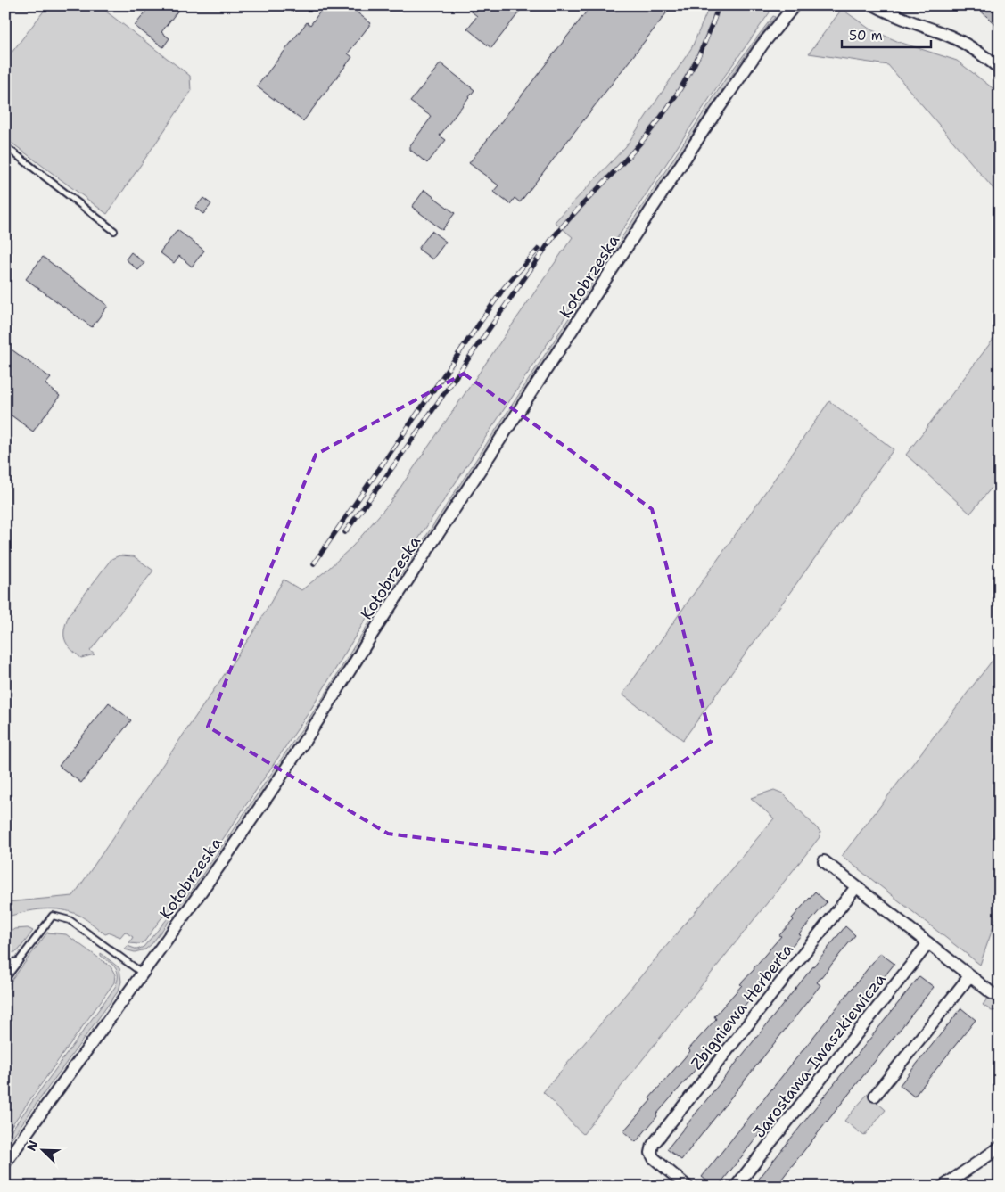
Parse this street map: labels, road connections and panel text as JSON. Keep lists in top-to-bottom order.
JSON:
{
  "streets": {
    "street": ["Kołobrzeska", "Zbigniewa Herberta", "Jarosława Iwaszkiewicza"]
  },
  "scale_bar": "50 m",
  "north": "top left"
}
